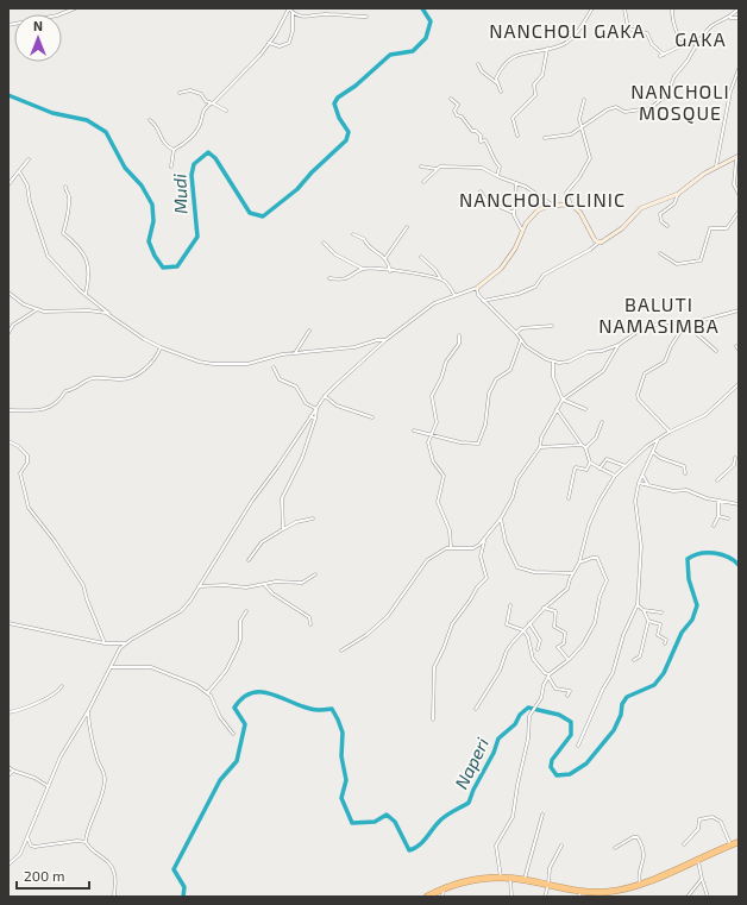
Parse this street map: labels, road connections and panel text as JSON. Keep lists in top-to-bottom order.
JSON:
{
  "districts": [
    "NANCHOLI GAKA",
    "GAKA",
    "NANCHOLI MOSQUE",
    "NANCHOLI CLINIC",
    "BALUTI NAMASIMBA"
  ],
  "water": ["Mudi", "Naperi"],
  "scale_bar": "200 m",
  "north": "top"
}
